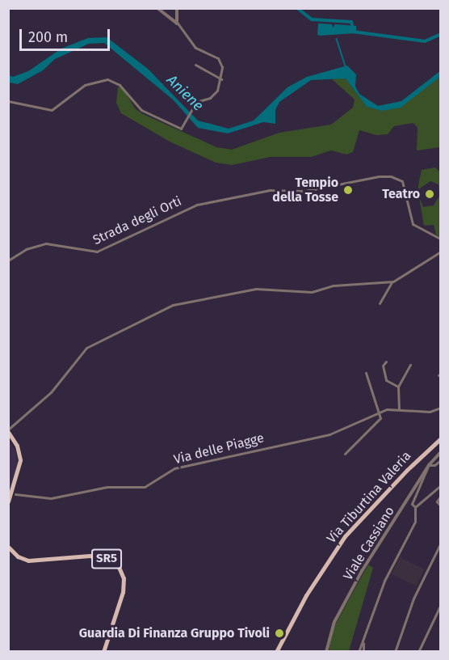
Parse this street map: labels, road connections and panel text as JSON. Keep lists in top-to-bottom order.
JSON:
{
  "streets": {
    "main road": ["Via Tiburtina Valeria", "SR5"],
    "street": ["Strada degli Orti", "Via delle Piagge", "Viale Cassiano"]
  },
  "water": ["Aniene"],
  "places": ["Tempio della Tosse", "Teatro", "Guardia Di Finanza Gruppo Tivoli"],
  "scale_bar": "200 m"
}
